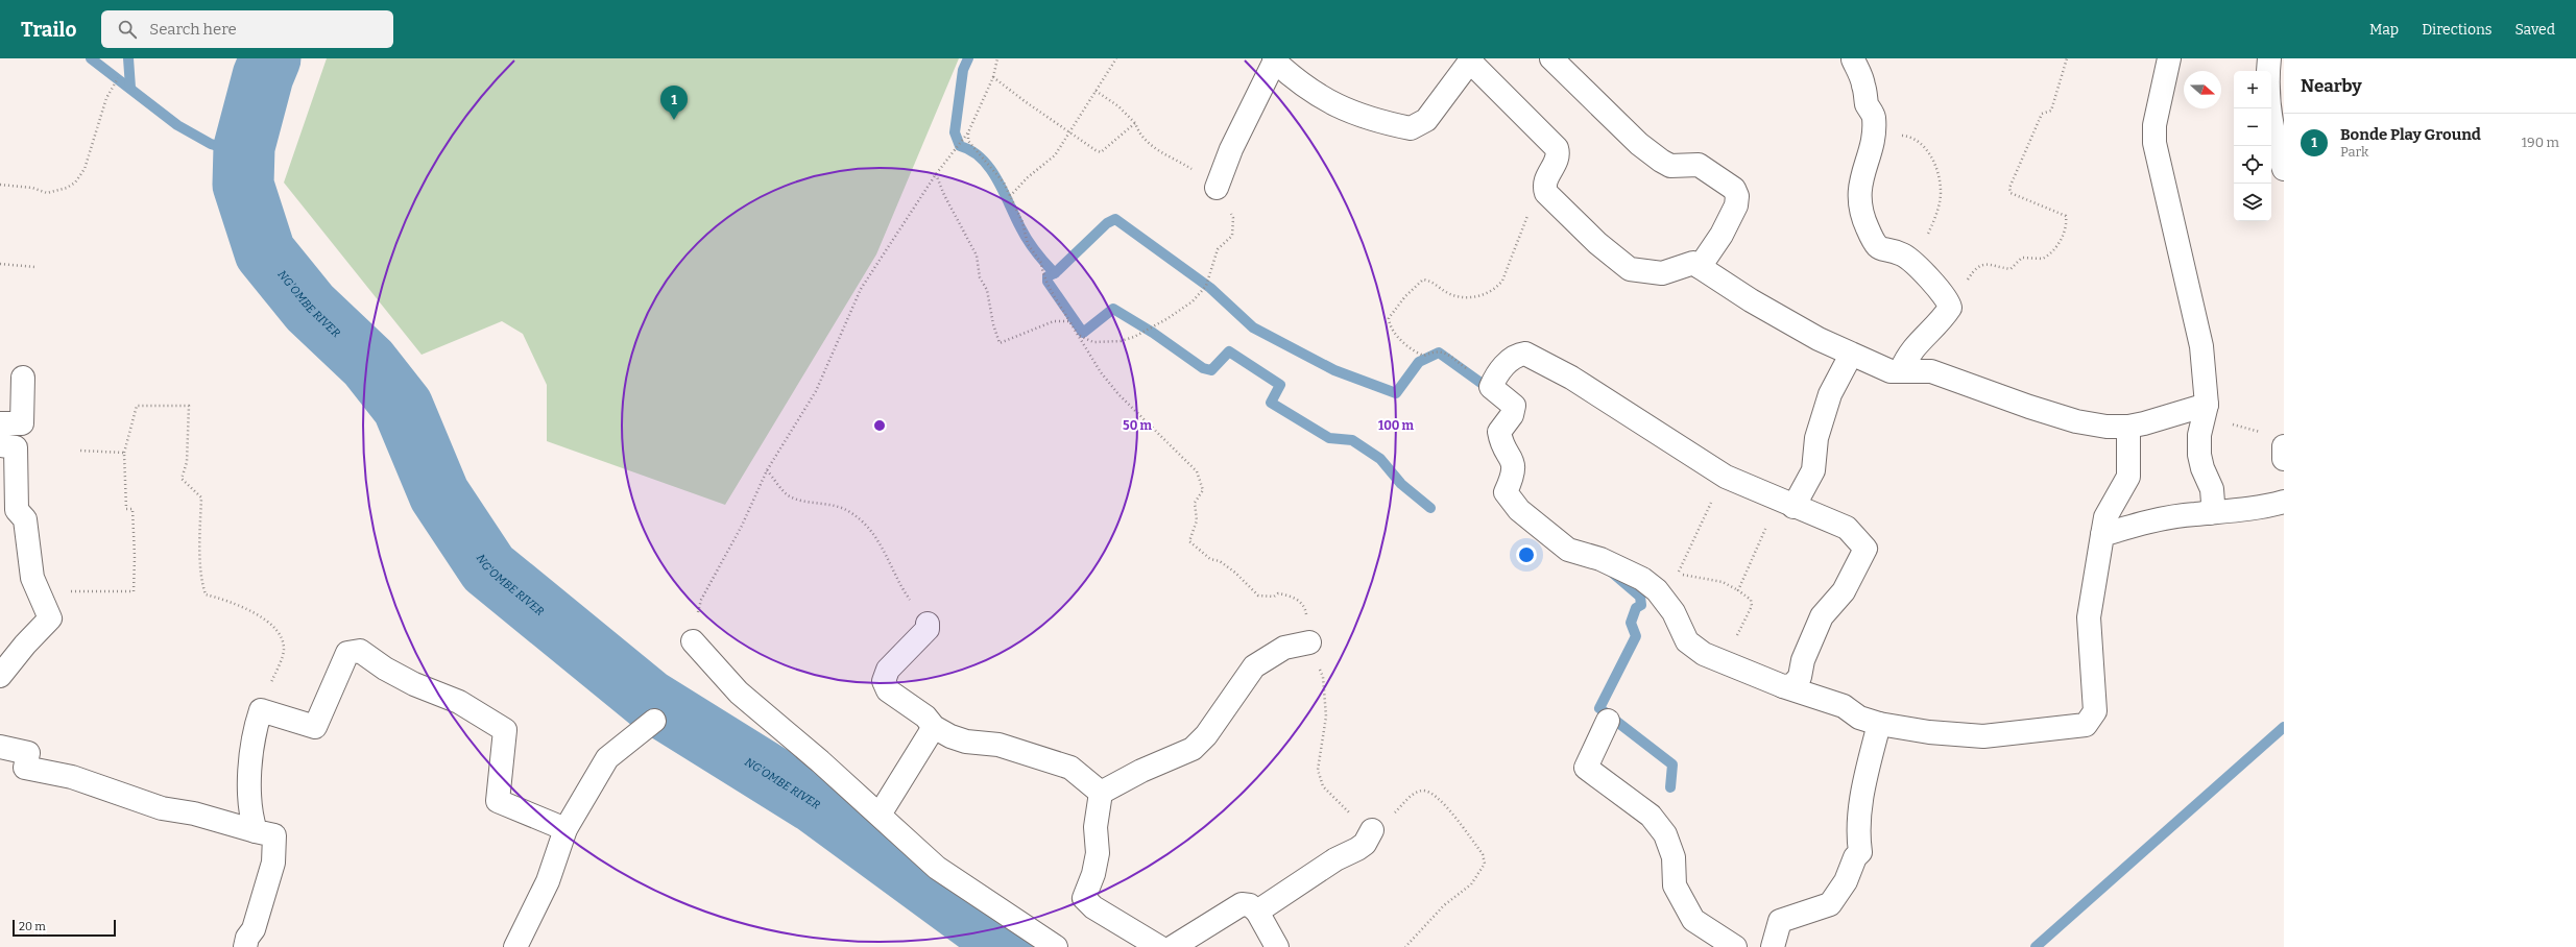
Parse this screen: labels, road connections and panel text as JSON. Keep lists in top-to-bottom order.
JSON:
{
  "water": ["NG'OMBE RIVER"],
  "scale_bar": "20 m",
  "north": "right",
  "page": {
    "header": "Trailo",
    "search": "Search here",
    "nav": ["Map", "Directions", "Saved"],
    "heading": "Nearby",
    "map_buttons": ["+", "−"],
    "pins": "1",
    "list": [
      {
        "mark": "1",
        "name": "Bonde Play Ground",
        "note": "Park",
        "value": "190 m"
      }
    ],
    "scale": "20 m"
  },
  "rings": ["50 m", "100 m"]
}
